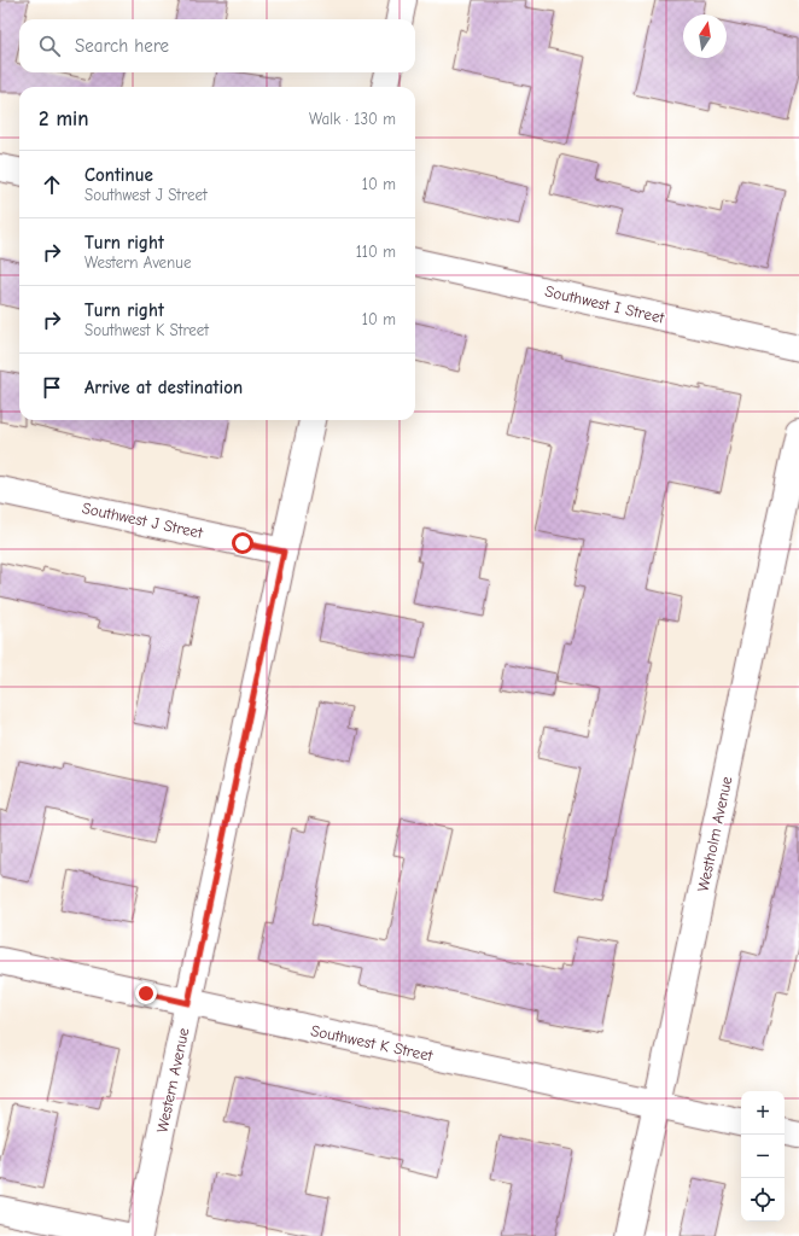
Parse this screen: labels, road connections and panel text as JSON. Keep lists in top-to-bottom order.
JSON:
{
  "streets": {
    "street": [
      "Southwest I Street",
      "Southwest J Street",
      "Westholm Avenue",
      "Southwest K Street",
      "Western Avenue"
    ]
  },
  "crossings": [
    ["Southwest J Street", "Western Avenue"],
    ["Westholm Avenue", "Southwest K Street"],
    ["Southwest K Street", "Western Avenue"]
  ],
  "north": "top",
  "page": {
    "search": "Search here",
    "heading": ["2 min", "Walk · 130 m"],
    "list": [
      ["Continue", "Southwest J Street", "10 m"],
      ["Turn right", "Western Avenue", "110 m"],
      ["Turn right", "Southwest K Street", "10 m"],
      "Arrive at destination"
    ],
    "map_buttons": ["+", "−"]
  }
}
